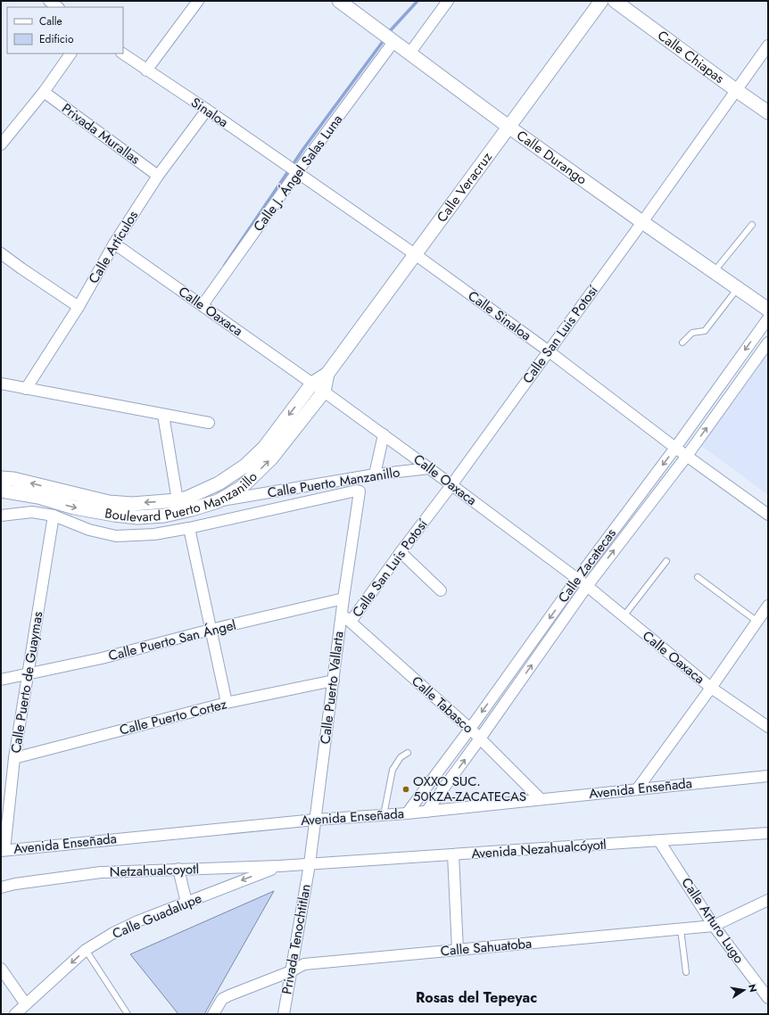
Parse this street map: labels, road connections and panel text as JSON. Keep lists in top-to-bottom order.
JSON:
{
  "streets": {
    "street": [
      "Calle Chiapas",
      "Sinaloa",
      "Privada Murallas",
      "Calle Durango",
      "Calle J. Ángel Salas Luna",
      "Calle Veracruz",
      "Calle Artículos",
      "Calle Oaxaca",
      "Calle Sinaloa",
      "Calle San Luis Potosí",
      "Calle Puerto Manzanillo",
      "Boulevard Puerto Manzanillo",
      "Calle Zacatecas",
      "Calle Puerto San Ángel",
      "Calle Puerto de Guaymas",
      "Calle Puerto Vallarta",
      "Calle Tabasco",
      "Calle Puerto Cortez",
      "Avenida Enseñada",
      "Avenida Nezahualcóyotl",
      "Netzahualcoyotl",
      "Calle Guadalupe",
      "Calle Arturo Lugo",
      "Privada Tenochtitlan",
      "Calle Sahuatoba"
    ]
  },
  "crossings": [
    ["Calle Chiapas", "Calle San Luis Potosí"],
    ["Sinaloa", "Calle J. Ángel Salas Luna"],
    ["Sinaloa", "Calle Artículos"],
    ["Sinaloa", "Calle Sinaloa"],
    ["Privada Murallas", "Calle Artículos"],
    ["Calle Durango", "Calle J. Ángel Salas Luna"],
    ["Calle Durango", "Calle Veracruz"],
    ["Calle Durango", "Calle San Luis Potosí"],
    ["Calle J. Ángel Salas Luna", "Calle Oaxaca"],
    ["Calle J. Ángel Salas Luna", "Calle Sinaloa"],
    ["Calle Veracruz", "Calle Oaxaca"],
    ["Calle Veracruz", "Calle Sinaloa"],
    ["Calle Veracruz", "Boulevard Puerto Manzanillo"],
    ["Calle Artículos", "Calle Oaxaca"],
    ["Calle Oaxaca", "Calle San Luis Potosí"],
    ["Calle Oaxaca", "Calle Puerto Manzanillo"],
    ["Calle Oaxaca", "Boulevard Puerto Manzanillo"],
    ["Calle Oaxaca", "Calle Zacatecas"],
    ["Calle Sinaloa", "Calle San Luis Potosí"],
    ["Calle Sinaloa", "Calle Zacatecas"],
    ["Calle San Luis Potosí", "Calle Tabasco"],
    ["Calle Puerto Manzanillo", "Boulevard Puerto Manzanillo"],
    ["Calle Zacatecas", "Calle Tabasco"],
    ["Calle Zacatecas", "Avenida Enseñada"],
    ["Calle Puerto San Ángel", "Calle Puerto de Guaymas"],
    ["Calle Puerto San Ángel", "Calle Puerto Vallarta"],
    ["Calle Puerto de Guaymas", "Calle Puerto Cortez"],
    ["Calle Puerto de Guaymas", "Avenida Enseñada"],
    ["Calle Puerto Vallarta", "Calle Tabasco"],
    ["Calle Puerto Vallarta", "Calle Puerto Cortez"],
    ["Calle Puerto Vallarta", "Avenida Enseñada"],
    ["Calle Puerto Vallarta", "Avenida Nezahualcóyotl"],
    ["Calle Puerto Vallarta", "Netzahualcoyotl"],
    ["Calle Puerto Vallarta", "Privada Tenochtitlan"],
    ["Calle Tabasco", "Avenida Enseñada"],
    ["Avenida Nezahualcóyotl", "Netzahualcoyotl"],
    ["Avenida Nezahualcóyotl", "Calle Arturo Lugo"],
    ["Avenida Nezahualcóyotl", "Privada Tenochtitlan"],
    ["Netzahualcoyotl", "Calle Guadalupe"],
    ["Netzahualcoyotl", "Privada Tenochtitlan"],
    ["Calle Arturo Lugo", "Calle Sahuatoba"],
    ["Privada Tenochtitlan", "Calle Sahuatoba"]
  ],
  "one_way": ["Calle Guadalupe"],
  "districts": ["Rosas del Tepeyac"],
  "places": ["OXXO SUC. 50KZA-ZACATECAS"],
  "legend": ["Calle", "Edificio"],
  "north": "right"
}
